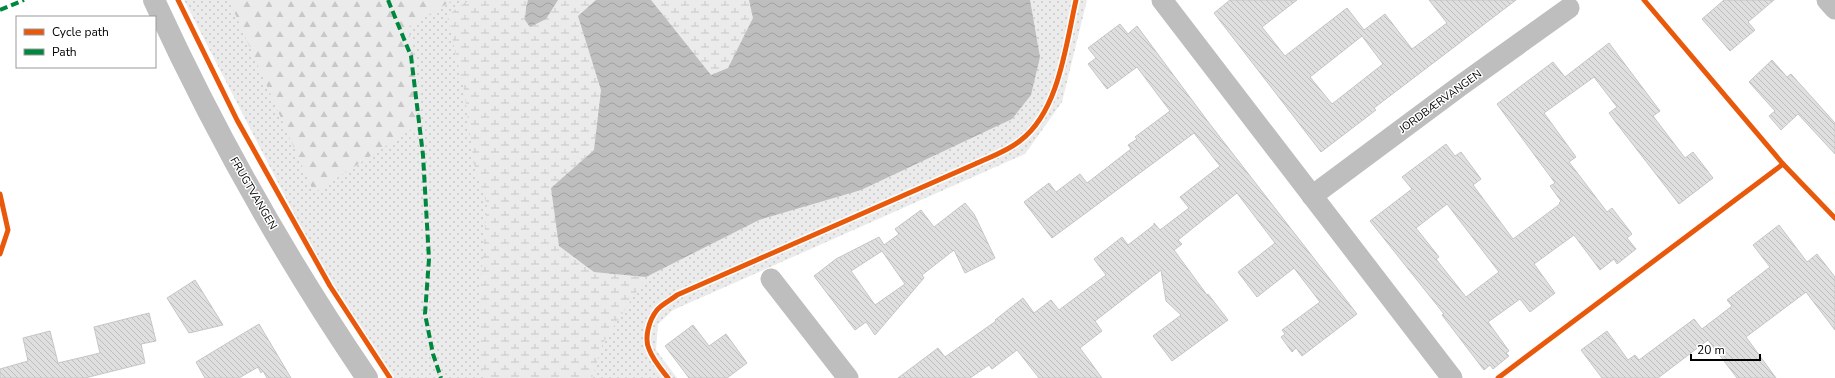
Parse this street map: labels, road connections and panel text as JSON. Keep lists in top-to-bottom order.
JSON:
{
  "streets": {
    "street": ["JORDBÆRVANGEN", "FRUGTVANGEN"]
  },
  "legend": ["Cycle path", "Path"],
  "scale_bar": "20 m"
}
